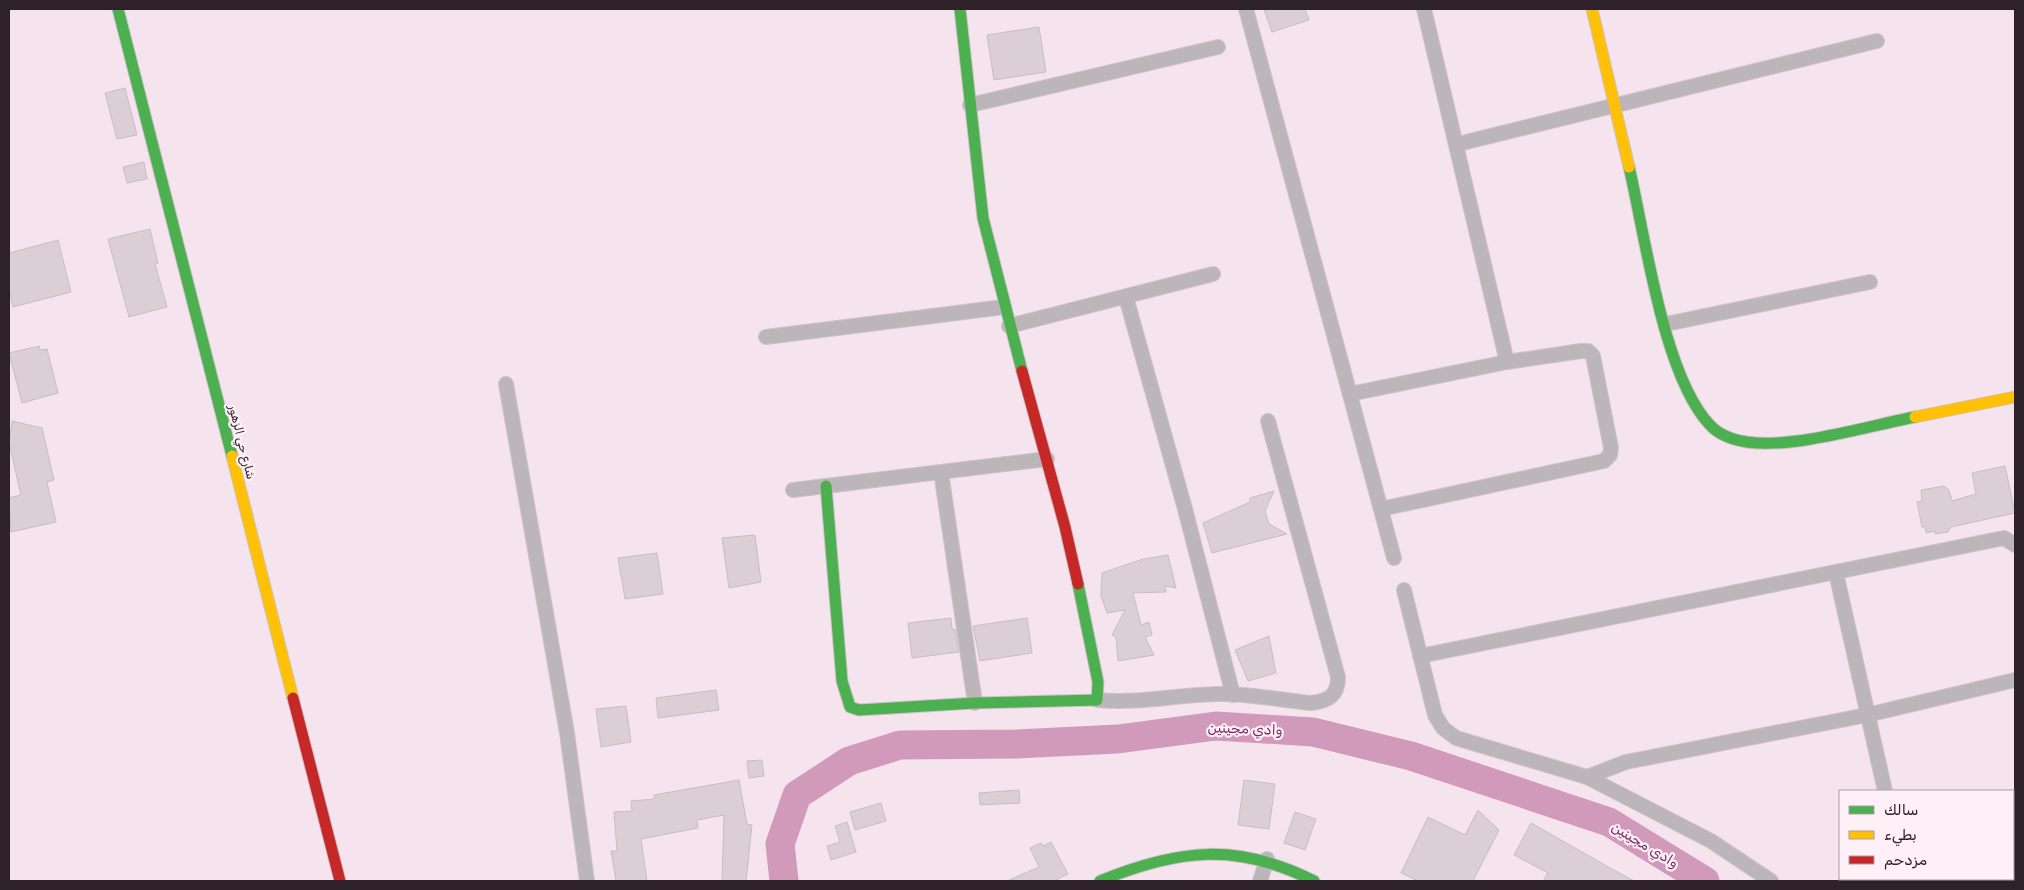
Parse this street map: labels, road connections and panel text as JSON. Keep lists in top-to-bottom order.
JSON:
{
  "streets": {
    "street": ["شارع حي الزهور"]
  },
  "water": ["وادي مجينين"],
  "legend": ["سالك", "بطيء", "مزدحم"]
}
